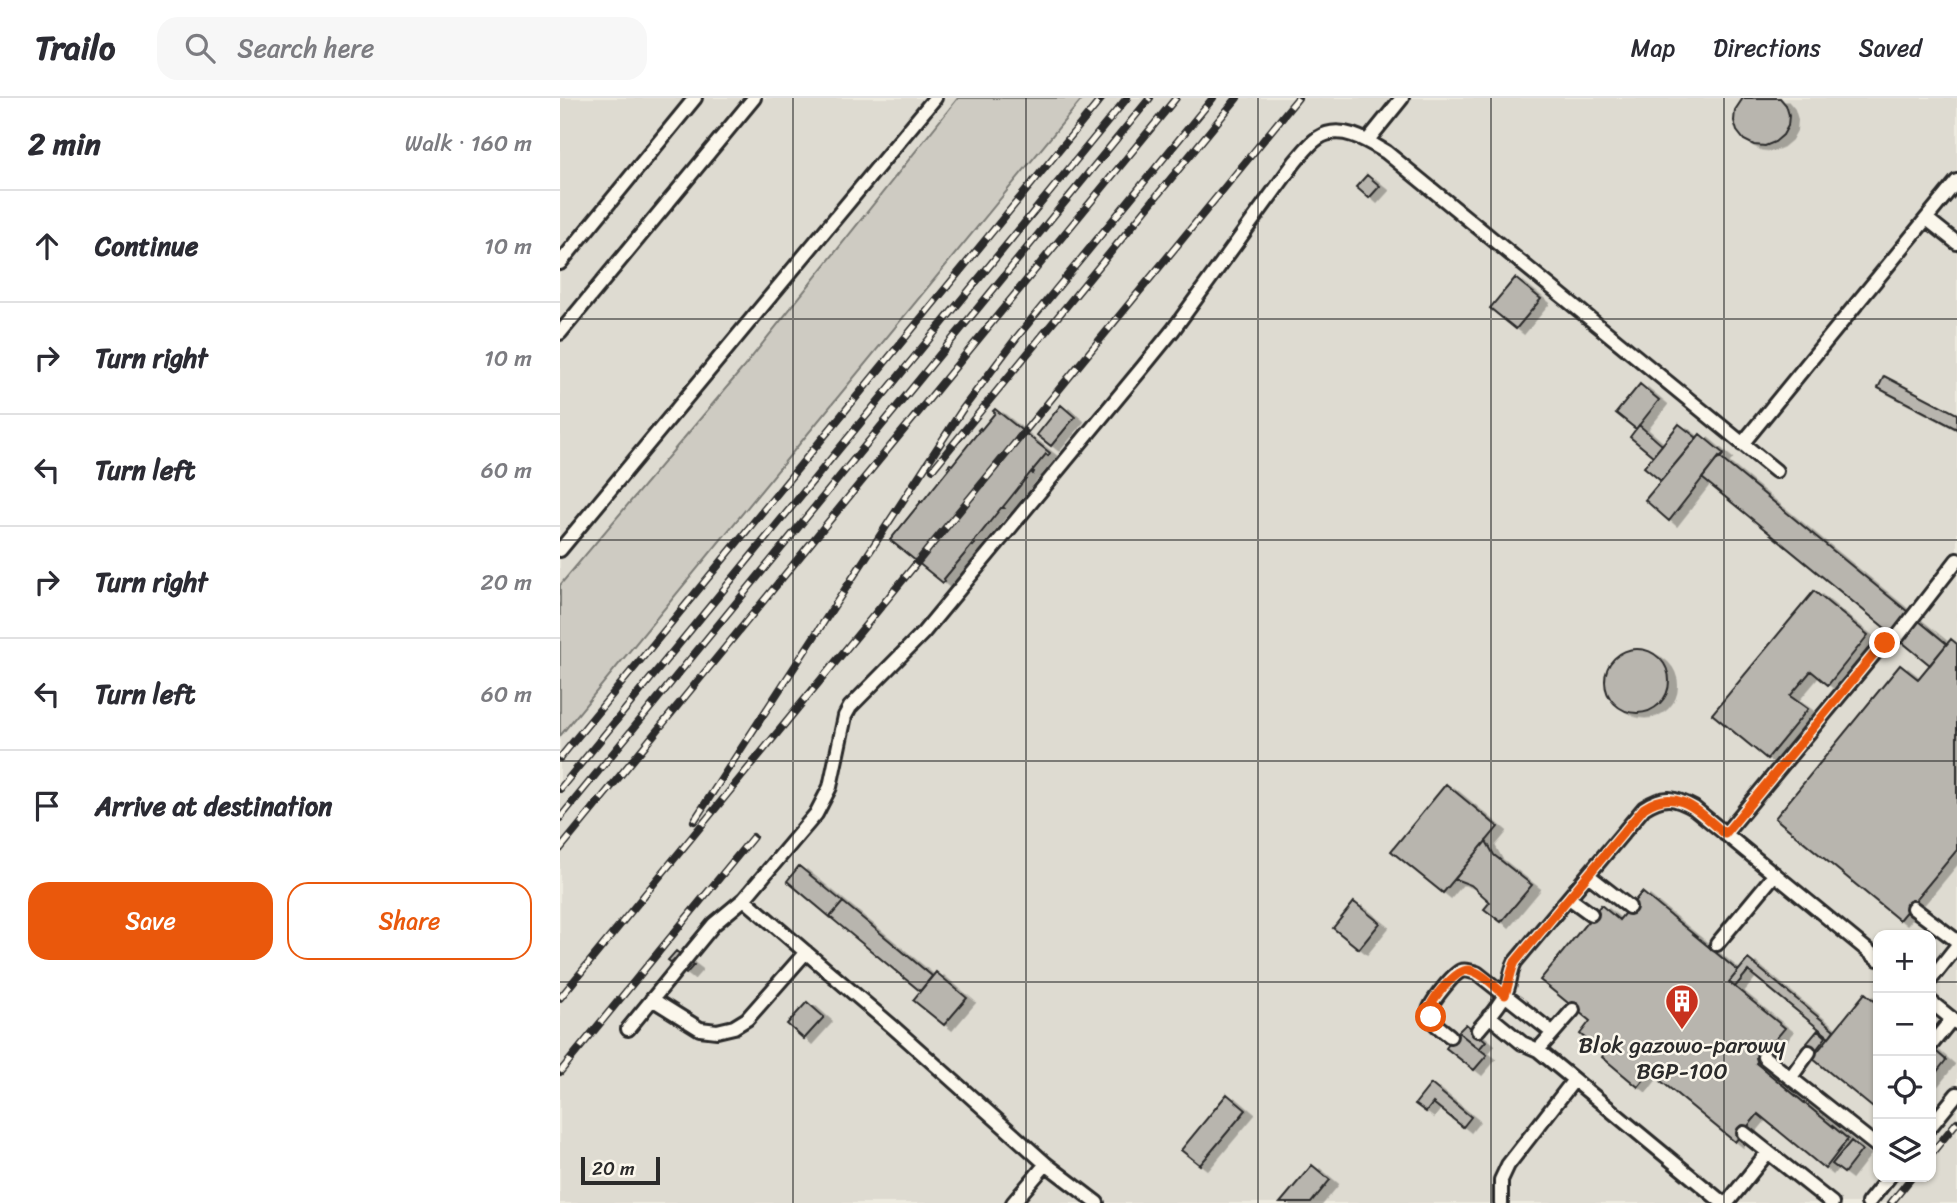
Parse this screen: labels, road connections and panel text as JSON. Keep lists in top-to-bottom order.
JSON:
{
  "places": {
    "building": ["Blok gazowo-parowy BGP-100"]
  },
  "scale_bar": "20 m",
  "page": {
    "header": "Trailo",
    "search": "Search here",
    "nav": ["Map", "Directions", "Saved"],
    "heading": ["2 min", "Walk · 160 m"],
    "list": [
      ["Continue", "10 m"],
      ["Turn right", "10 m"],
      ["Turn left", "60 m"],
      ["Turn right", "20 m"],
      ["Turn left", "60 m"],
      "Arrive at destination"
    ],
    "buttons": ["Save", "Share"],
    "map_buttons": ["+", "−"],
    "scale": "20 m"
  }
}
